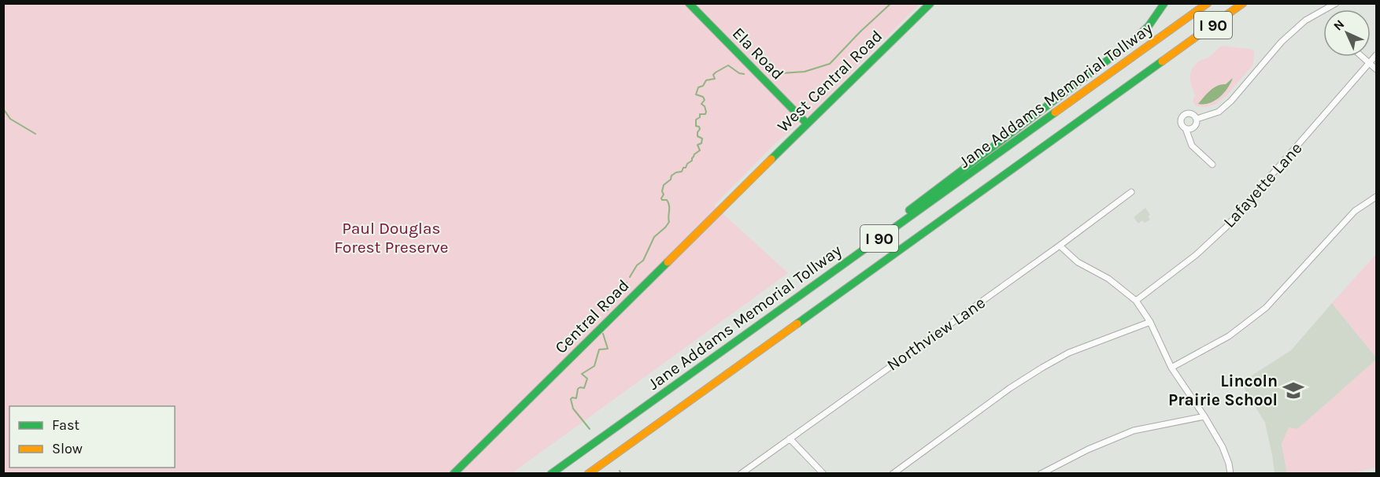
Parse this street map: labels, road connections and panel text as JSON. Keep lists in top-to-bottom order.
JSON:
{
  "streets": {
    "main road": [
      "I 90",
      "Ela Road",
      "West Central Road",
      "Jane Addams Memorial Tollway",
      "Central Road"
    ],
    "street": ["Lafayette Lane", "Northview Lane"]
  },
  "crossings": [
    ["Ela Road", "West Central Road"],
    ["West Central Road", "Central Road"]
  ],
  "parks": ["Paul Douglas Forest Preserve"],
  "places": {
    "school or university": ["Lincoln Prairie School"]
  },
  "legend": ["Fast", "Slow"],
  "north": "top left"
}
